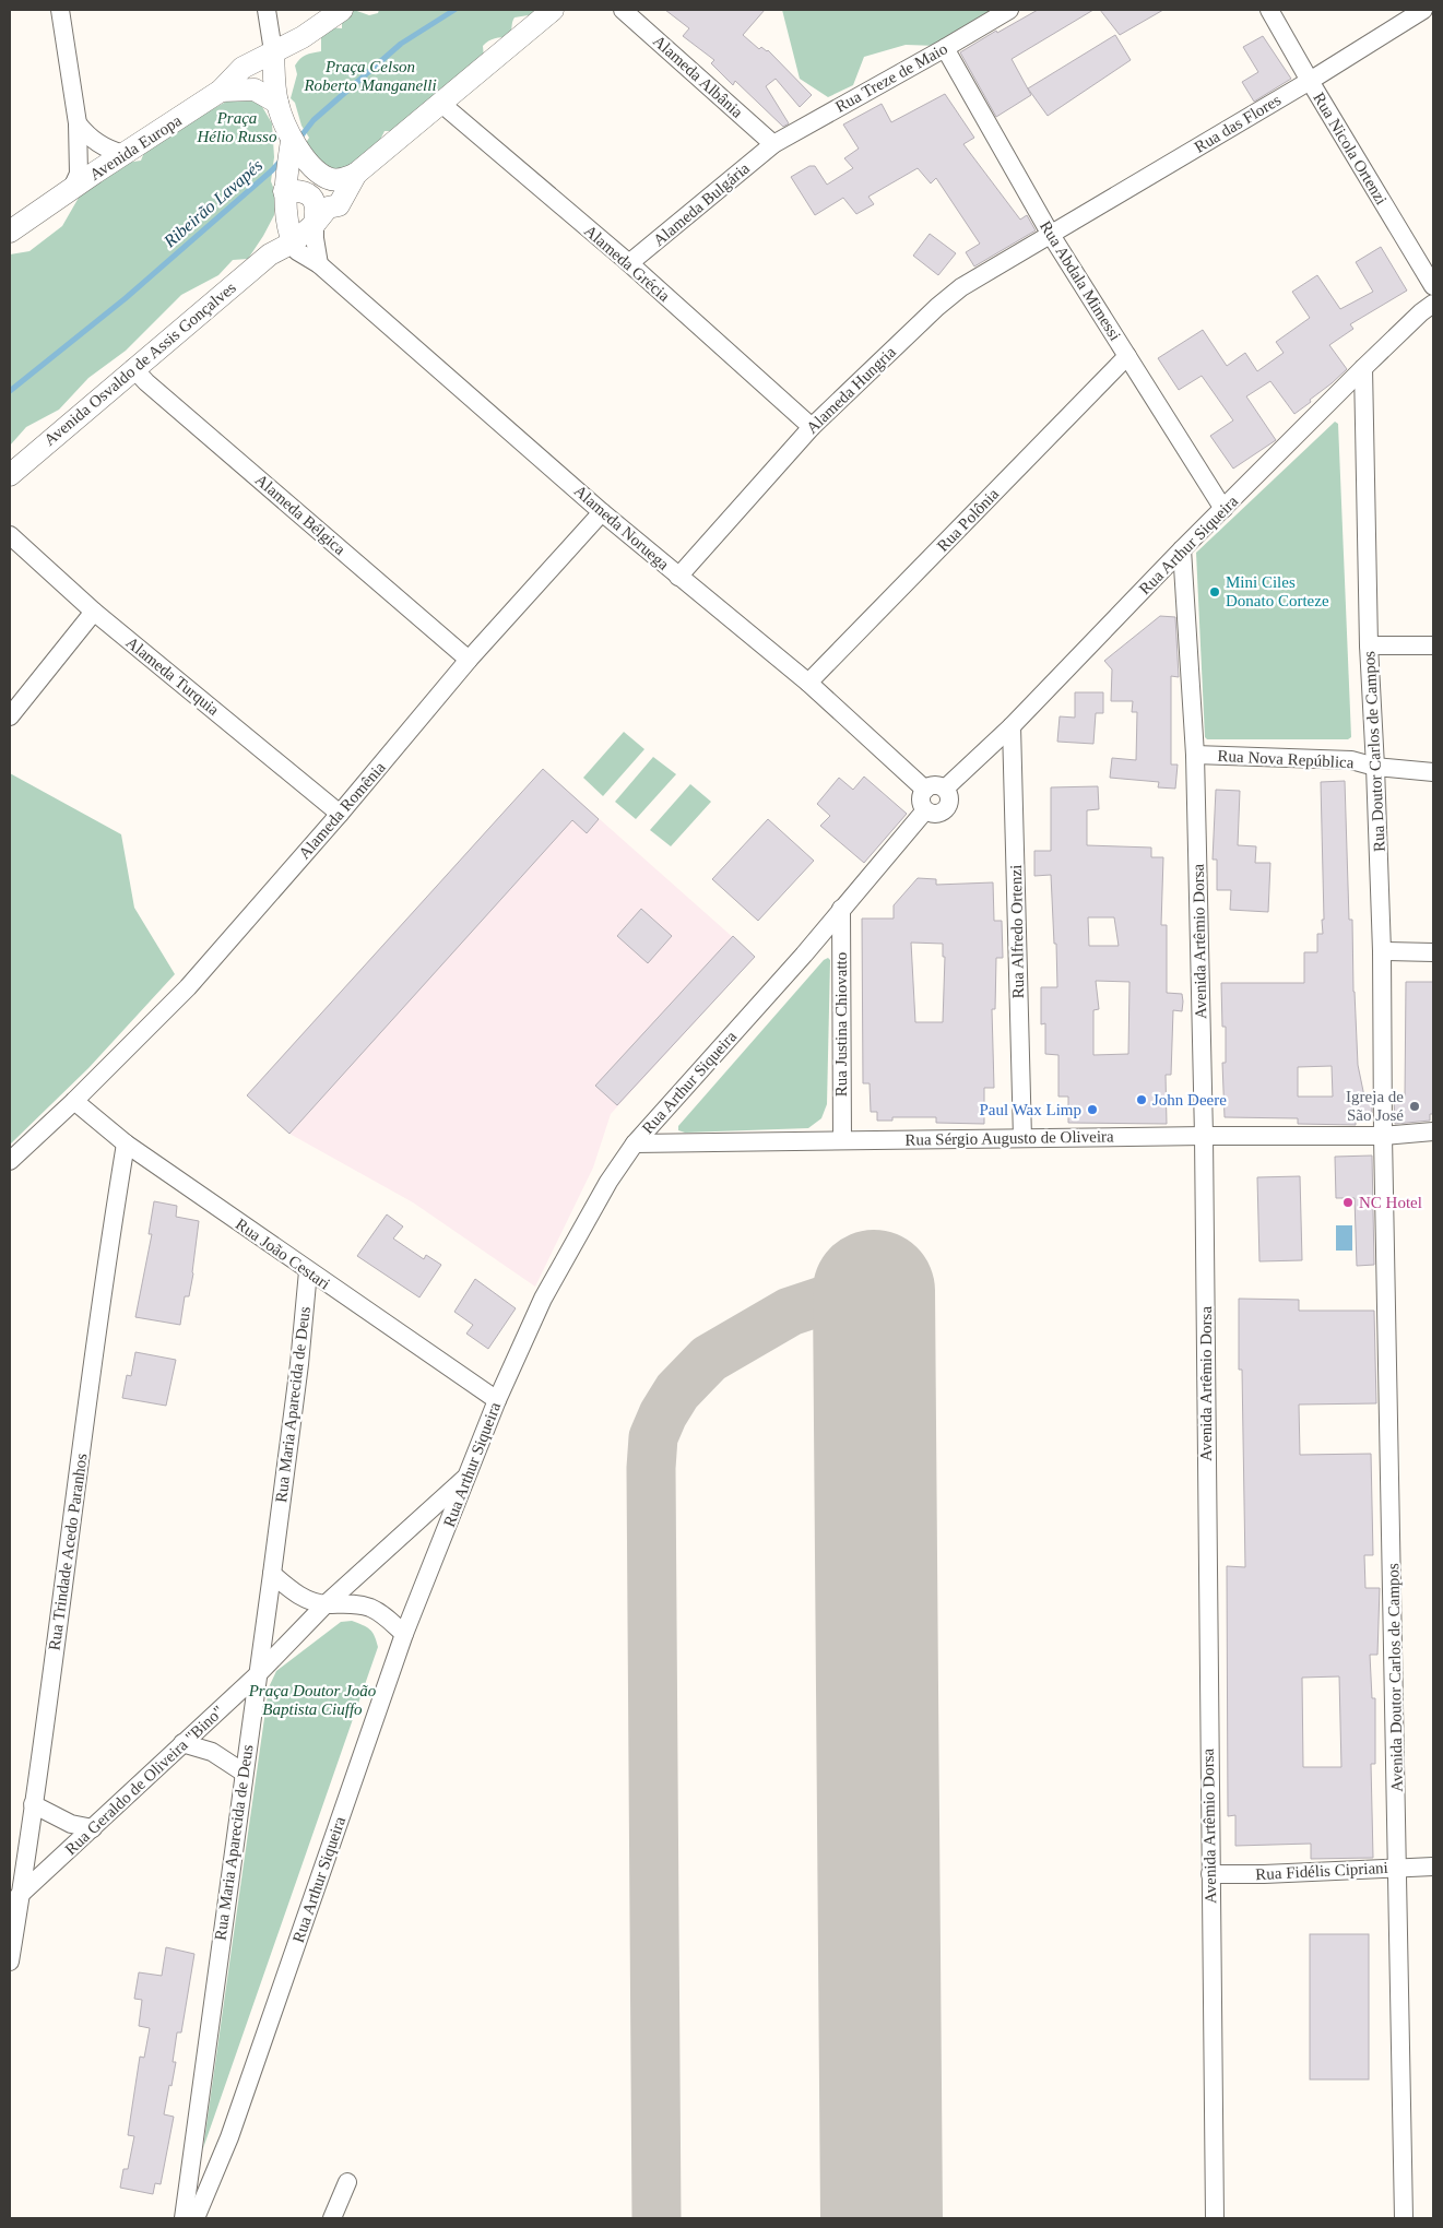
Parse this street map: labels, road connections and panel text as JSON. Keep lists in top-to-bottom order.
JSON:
{
  "streets": {
    "street": [
      "Alameda Albânia",
      "Rua Treze de Maio",
      "Rua das Flores",
      "Avenida Europa",
      "Rua Nicola Ortenzi",
      "Alameda Bulgária",
      "Alameda Grécia",
      "Rua Abdala Mimessi",
      "Avenida Osvaldo de Assis Gonçalves",
      "Alameda Hungria",
      "Alameda Bélgica",
      "Rua Polônia",
      "Alameda Noruega",
      "Rua Arthur Siqueira",
      "Alameda Turquia",
      "Rua Doutor Carlos de Campos",
      "Rua Nova República",
      "Alameda Romênia",
      "Rua Alfredo Ortenzi",
      "Avenida Artêmio Dorsa",
      "Rua Justina Chiovatto",
      "Rua Sérgio Augusto de Oliveira",
      "Rua João Cestari",
      "Rua Maria Aparecida de Deus",
      "Rua Trindade Acedo Paranhos",
      "Avenida Doutor Carlos de Campos",
      "Rua Geraldo de Oliveira \"Bino\"",
      "Rua Fidélis Cipriani"
    ]
  },
  "crossings": [
    ["Alameda Albânia", "Rua Treze de Maio"],
    ["Alameda Albânia", "Alameda Bulgária"],
    ["Rua Treze de Maio", "Alameda Bulgária"],
    ["Rua Treze de Maio", "Rua Abdala Mimessi"],
    ["Rua das Flores", "Rua Nicola Ortenzi"],
    ["Rua das Flores", "Rua Abdala Mimessi"],
    ["Rua das Flores", "Alameda Hungria"],
    ["Alameda Bulgária", "Alameda Grécia"],
    ["Alameda Grécia", "Avenida Osvaldo de Assis Gonçalves"],
    ["Alameda Grécia", "Alameda Hungria"],
    ["Rua Abdala Mimessi", "Alameda Hungria"],
    ["Rua Abdala Mimessi", "Rua Polônia"],
    ["Rua Abdala Mimessi", "Rua Arthur Siqueira"],
    ["Avenida Osvaldo de Assis Gonçalves", "Alameda Bélgica"],
    ["Avenida Osvaldo de Assis Gonçalves", "Alameda Noruega"],
    ["Alameda Hungria", "Alameda Noruega"],
    ["Alameda Bélgica", "Alameda Romênia"],
    ["Rua Polônia", "Alameda Noruega"],
    ["Alameda Noruega", "Rua Arthur Siqueira"],
    ["Alameda Noruega", "Alameda Romênia"],
    ["Rua Arthur Siqueira", "Rua Doutor Carlos de Campos"],
    ["Rua Arthur Siqueira", "Rua Alfredo Ortenzi"],
    ["Rua Arthur Siqueira", "Avenida Artêmio Dorsa"],
    ["Rua Arthur Siqueira", "Rua Justina Chiovatto"],
    ["Rua Arthur Siqueira", "Rua Sérgio Augusto de Oliveira"],
    ["Rua Arthur Siqueira", "Rua João Cestari"],
    ["Rua Arthur Siqueira", "Rua Geraldo de Oliveira \"Bino\""],
    ["Alameda Turquia", "Alameda Romênia"],
    ["Rua Doutor Carlos de Campos", "Rua Nova República"],
    ["Rua Doutor Carlos de Campos", "Rua Sérgio Augusto de Oliveira"],
    ["Rua Doutor Carlos de Campos", "Avenida Doutor Carlos de Campos"],
    ["Rua Nova República", "Avenida Artêmio Dorsa"],
    ["Alameda Romênia", "Rua João Cestari"],
    ["Rua Alfredo Ortenzi", "Rua Sérgio Augusto de Oliveira"],
    ["Avenida Artêmio Dorsa", "Rua Sérgio Augusto de Oliveira"],
    ["Avenida Artêmio Dorsa", "Rua Fidélis Cipriani"],
    ["Rua Justina Chiovatto", "Rua Sérgio Augusto de Oliveira"],
    ["Rua Sérgio Augusto de Oliveira", "Avenida Doutor Carlos de Campos"],
    ["Rua João Cestari", "Rua Maria Aparecida de Deus"],
    ["Rua João Cestari", "Rua Trindade Acedo Paranhos"],
    ["Rua Maria Aparecida de Deus", "Rua Geraldo de Oliveira \"Bino\""],
    ["Rua Trindade Acedo Paranhos", "Rua Geraldo de Oliveira \"Bino\""],
    ["Avenida Doutor Carlos de Campos", "Rua Fidélis Cipriani"]
  ],
  "water": ["Ribeirão Lavapés"],
  "parks": ["Praça Celson Roberto Manganelli", "Praça Hélio Russo", "Praça Doutor João Baptista Ciuffo"],
  "places": [
    "Mini Ciles Donato Corteze",
    "John Deere",
    "Igreja de São José",
    "Paul Wax Limp",
    "NC Hotel"
  ]
}
